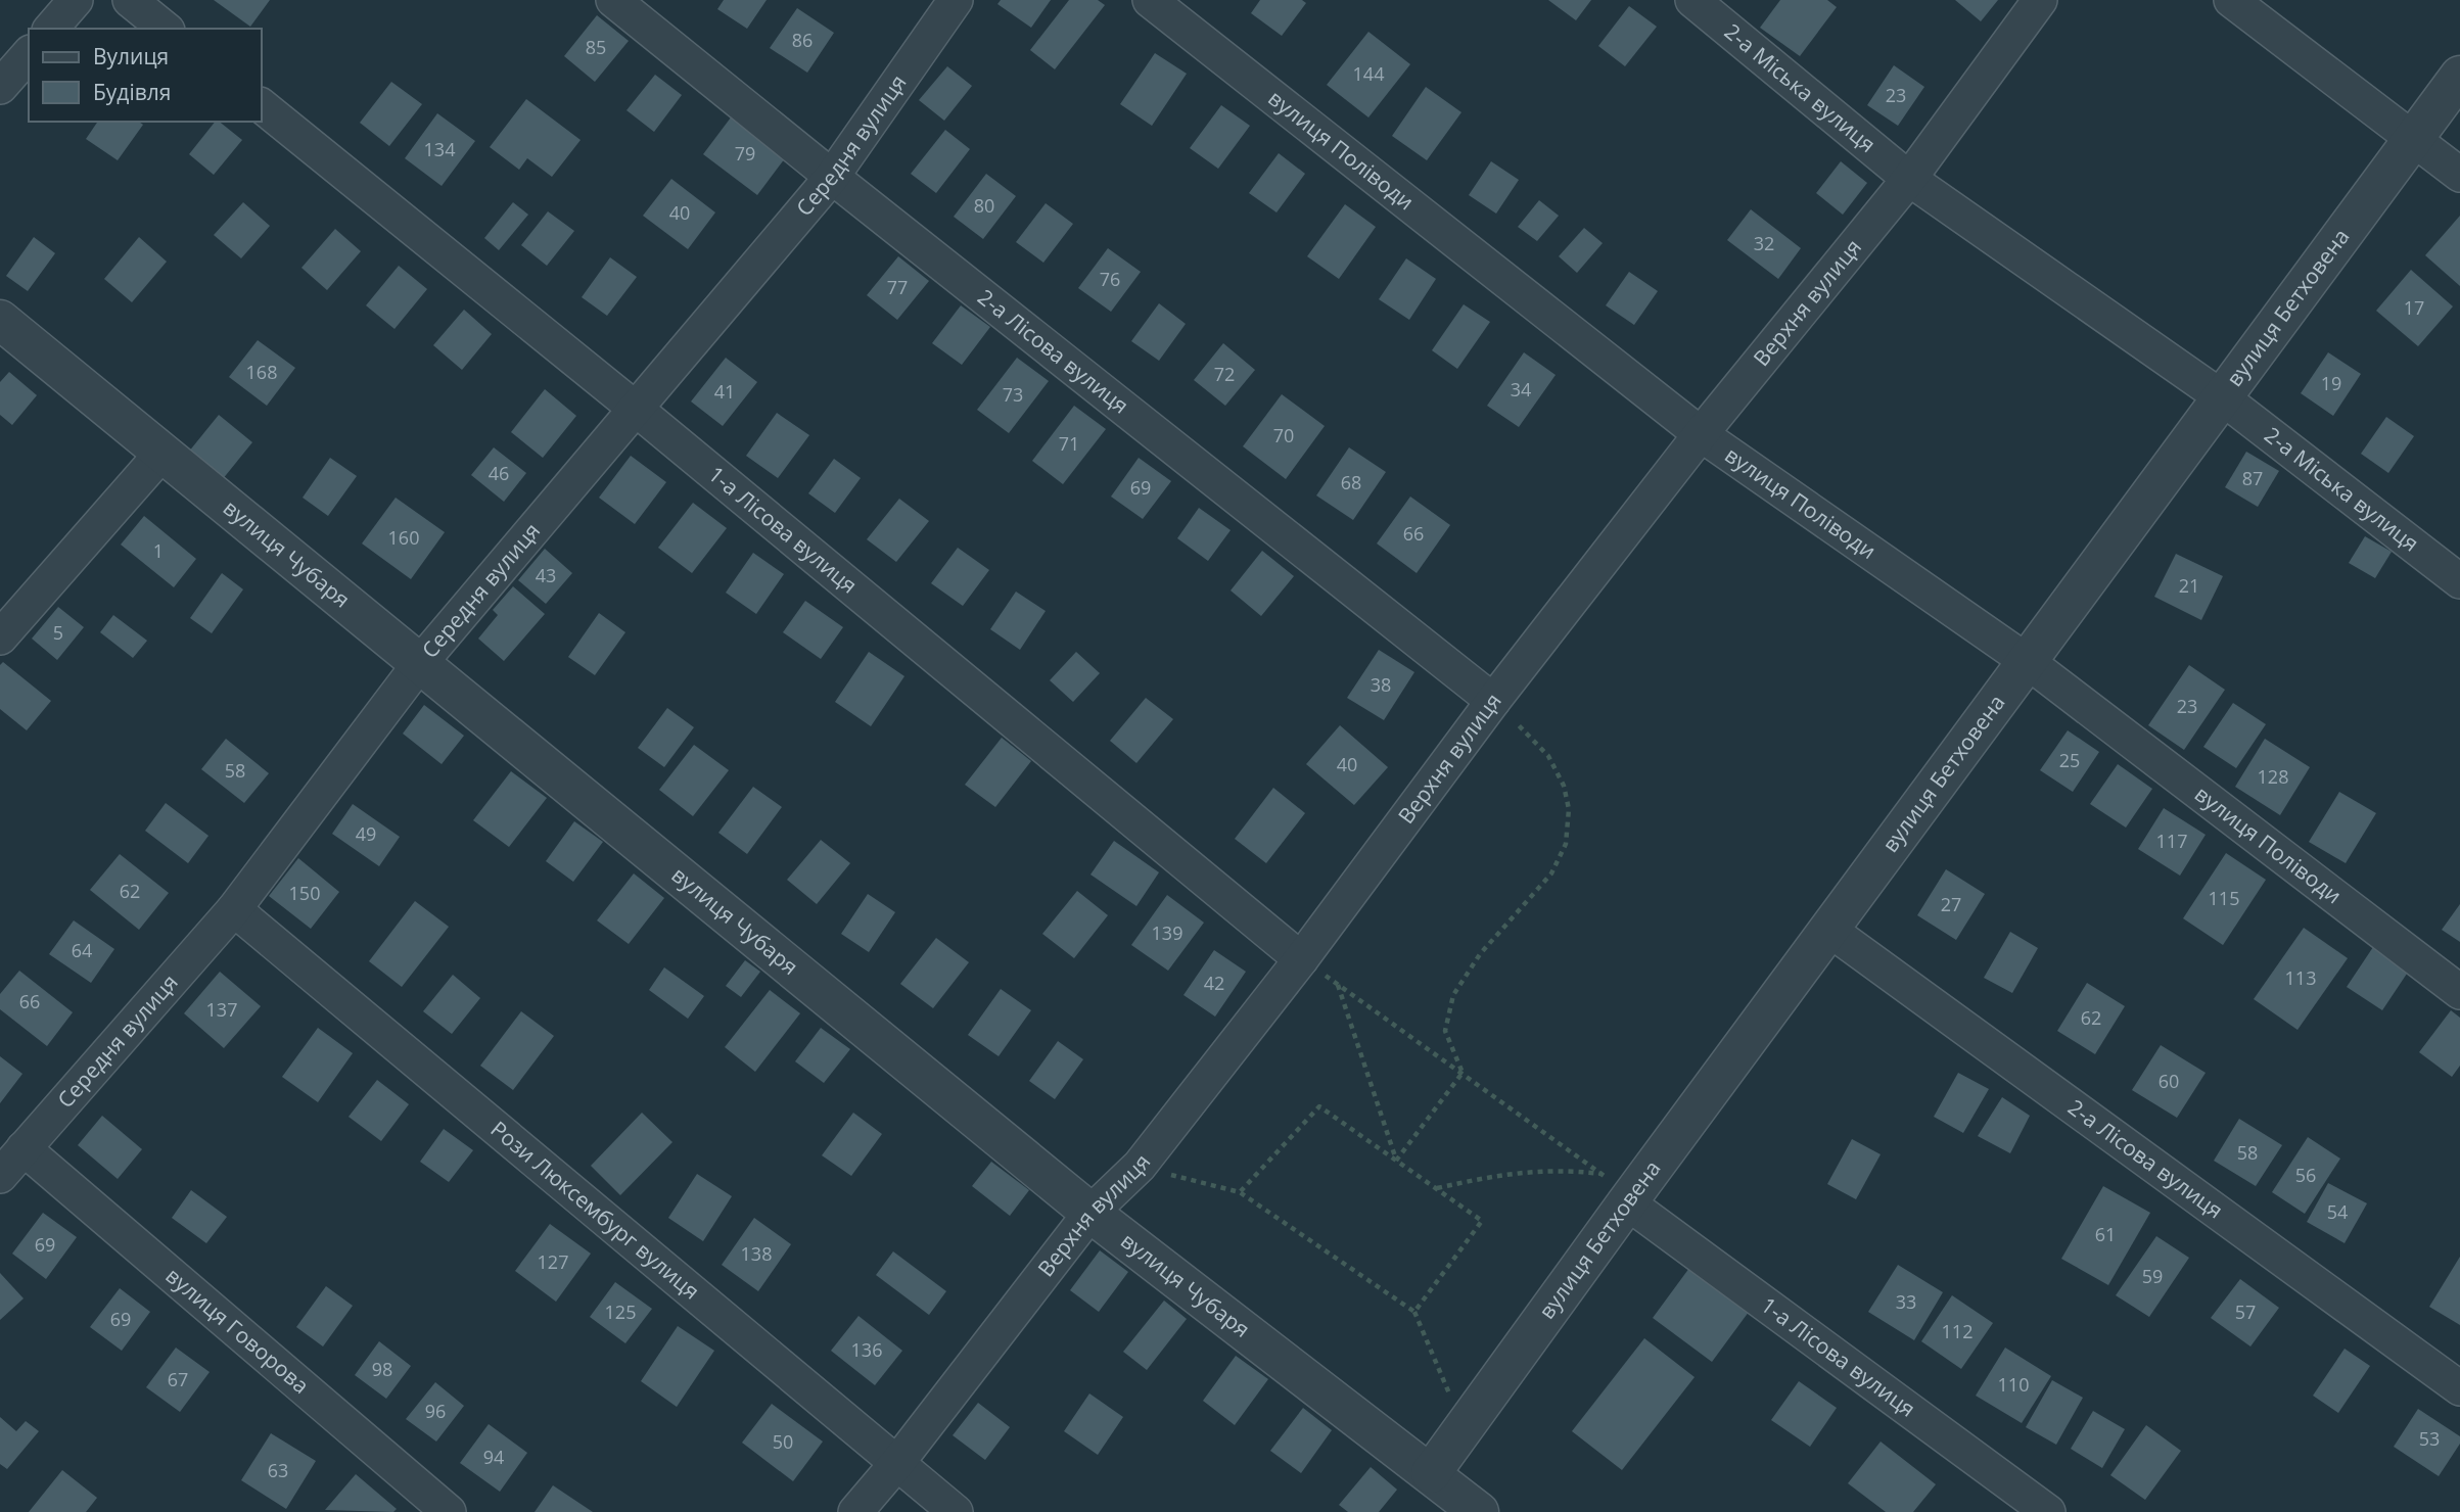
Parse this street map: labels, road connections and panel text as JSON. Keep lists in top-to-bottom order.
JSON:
{
  "streets": {
    "street": [
      "2-а Міська вулиця",
      "Середня вулиця",
      "вулиця Поліводи",
      "Верхня вулиця",
      "вулиця Бетховена",
      "2-а Лісова вулиця",
      "1-а Лісова вулиця",
      "вулиця Чубаря",
      "Рози Люксембург вулиця",
      "вулиця Говорова"
    ]
  },
  "crossings": [
    ["2-а Міська вулиця", "Верхня вулиця"],
    ["2-а Міська вулиця", "вулиця Бетховена"],
    ["Середня вулиця", "2-а Лісова вулиця"],
    ["Середня вулиця", "1-а Лісова вулиця"],
    ["Середня вулиця", "вулиця Чубаря"],
    ["Середня вулиця", "Рози Люксембург вулиця"],
    ["Середня вулиця", "вулиця Говорова"],
    ["вулиця Поліводи", "Верхня вулиця"],
    ["вулиця Поліводи", "вулиця Бетховена"],
    ["Верхня вулиця", "2-а Лісова вулиця"],
    ["Верхня вулиця", "1-а Лісова вулиця"],
    ["Верхня вулиця", "вулиця Чубаря"],
    ["Верхня вулиця", "Рози Люксембург вулиця"],
    ["вулиця Бетховена", "2-а Лісова вулиця"],
    ["вулиця Бетховена", "1-а Лісова вулиця"],
    ["вулиця Бетховена", "вулиця Чубаря"]
  ],
  "house_numbers": [
    "86",
    "85",
    "144",
    "23",
    "134",
    "79",
    "80",
    "40",
    "32",
    "76",
    "77",
    "17",
    "168",
    "72",
    "19",
    "34",
    "41",
    "73",
    "70",
    "71",
    "46",
    "87",
    "68",
    "69",
    "66",
    "160",
    "1",
    "43",
    "21",
    "5",
    "38",
    "23",
    "25",
    "40",
    "58",
    "128",
    "49",
    "117",
    "62",
    "150",
    "115",
    "27",
    "139",
    "64",
    "113",
    "42",
    "66",
    "137",
    "62",
    "60",
    "58",
    "56",
    "54",
    "61",
    "69",
    "138",
    "127",
    "59",
    "33",
    "125",
    "57",
    "69",
    "112",
    "136",
    "98",
    "67",
    "110",
    "96",
    "53",
    "50",
    "94",
    "63"
  ],
  "legend": ["Вулиця", "Будівля"]
}
